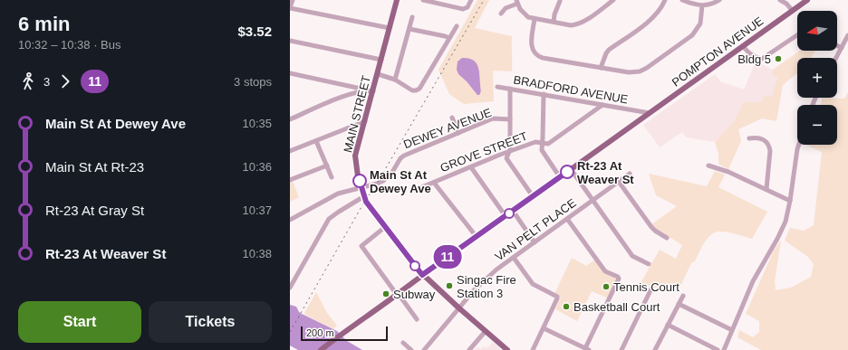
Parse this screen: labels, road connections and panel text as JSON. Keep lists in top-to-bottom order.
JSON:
{
  "streets": {
    "main road": ["POMPTON AVENUE", "MAIN STREET"],
    "street": [
      "BRADFORD AVENUE",
      "DEWEY AVENUE",
      "GROVE STREET",
      "VAN PELT PLACE"
    ]
  },
  "crossings": [
    ["POMPTON AVENUE", "BRADFORD AVENUE"],
    ["POMPTON AVENUE", "MAIN STREET"],
    ["BRADFORD AVENUE", "GROVE STREET"],
    ["MAIN STREET", "DEWEY AVENUE"],
    ["MAIN STREET", "VAN PELT PLACE"]
  ],
  "places": [
    "Bldg 5",
    "Rt-23 At Weaver St",
    "Main St At Dewey Ave",
    "Singac Fire Station 3",
    "Tennis Court",
    "Subway",
    "Basketball Court"
  ],
  "lines": ["bus line 11"],
  "scale_bar": "200 m",
  "north": "left",
  "page": {
    "heading": ["6 min", "10:32 – 10:38 · Bus", "$3.52"],
    "on_map": "11",
    "map_buttons": ["+", "−"],
    "legs": ["3", "11", "3 stops"],
    "list": [
      {
        "name": "Main St At Dewey Ave",
        "value": "10:35"
      },
      {
        "name": "Main St At Rt-23",
        "value": "10:36"
      },
      {
        "name": "Rt-23 At Gray St",
        "value": "10:37"
      },
      {
        "name": "Rt-23 At Weaver St",
        "value": "10:38"
      }
    ],
    "buttons": ["Start", "Tickets"],
    "scale": "200 m"
  }
}
